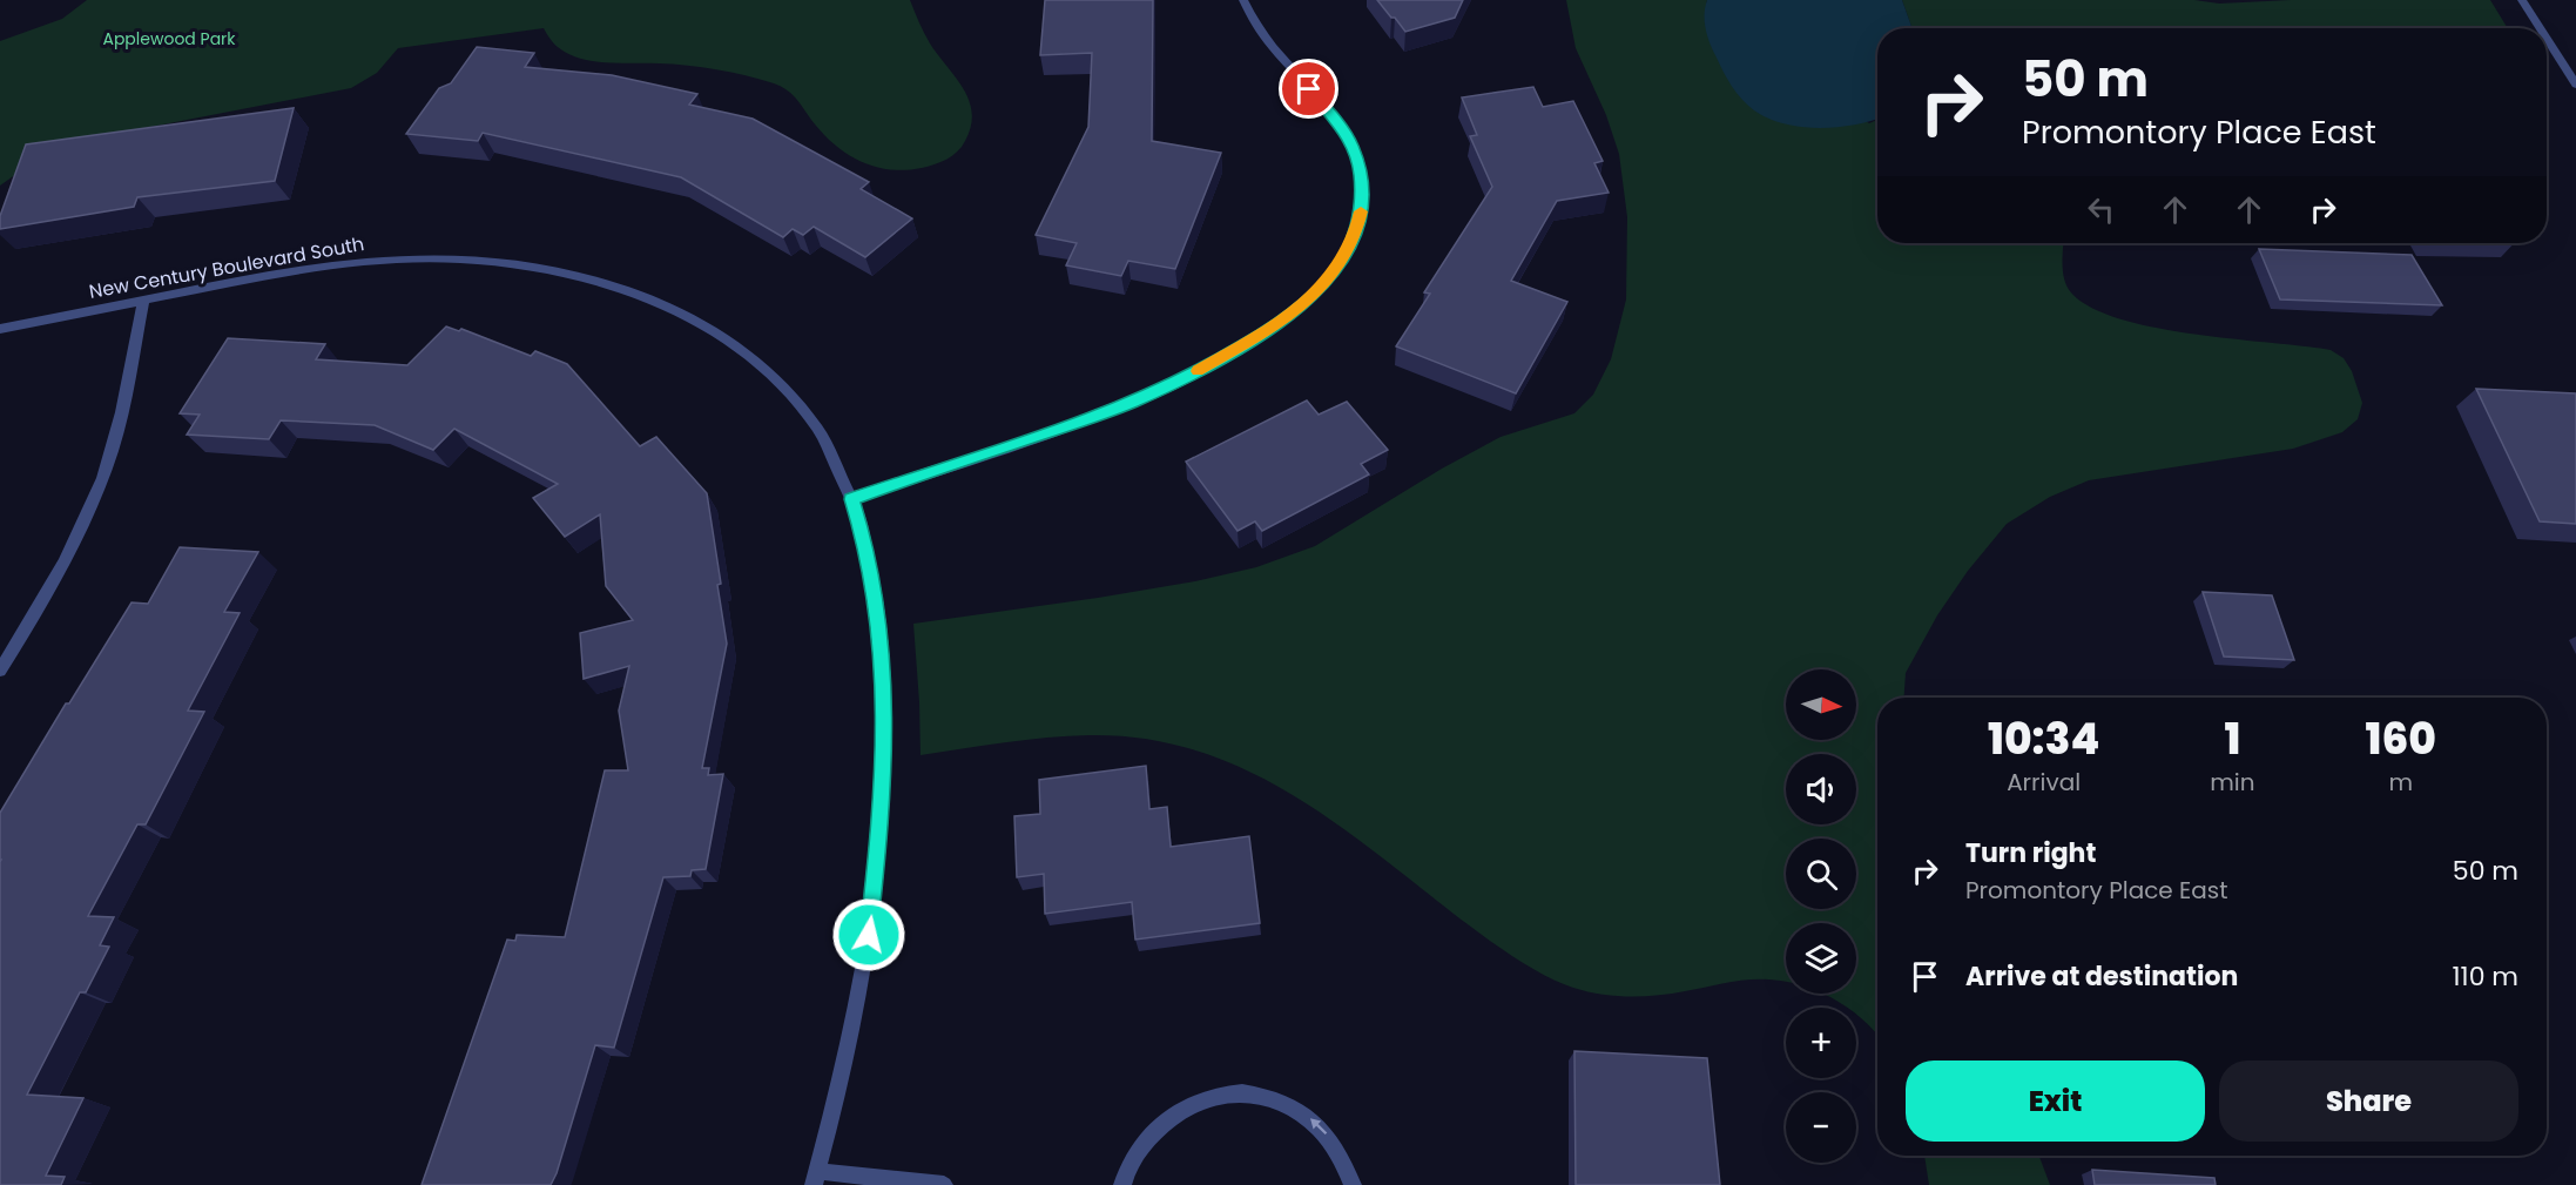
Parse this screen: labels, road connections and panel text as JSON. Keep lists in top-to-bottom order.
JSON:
{
  "streets": {
    "street": ["New Century Boulevard South"]
  },
  "parks": ["Applewood Park"],
  "north": "right",
  "page": {
    "turn": ["50 m", "Promontory Place East"],
    "map_buttons": ["+", "−"],
    "eta": [
      "10:34",
      "Arrival",
      "1",
      "min",
      "160",
      "m"
    ],
    "list": [
      {
        "name": "Turn right",
        "note": "Promontory Place East",
        "value": "50 m"
      },
      {
        "name": "Arrive at destination",
        "value": "110 m"
      }
    ],
    "buttons": ["Exit", "Share"]
  }
}
